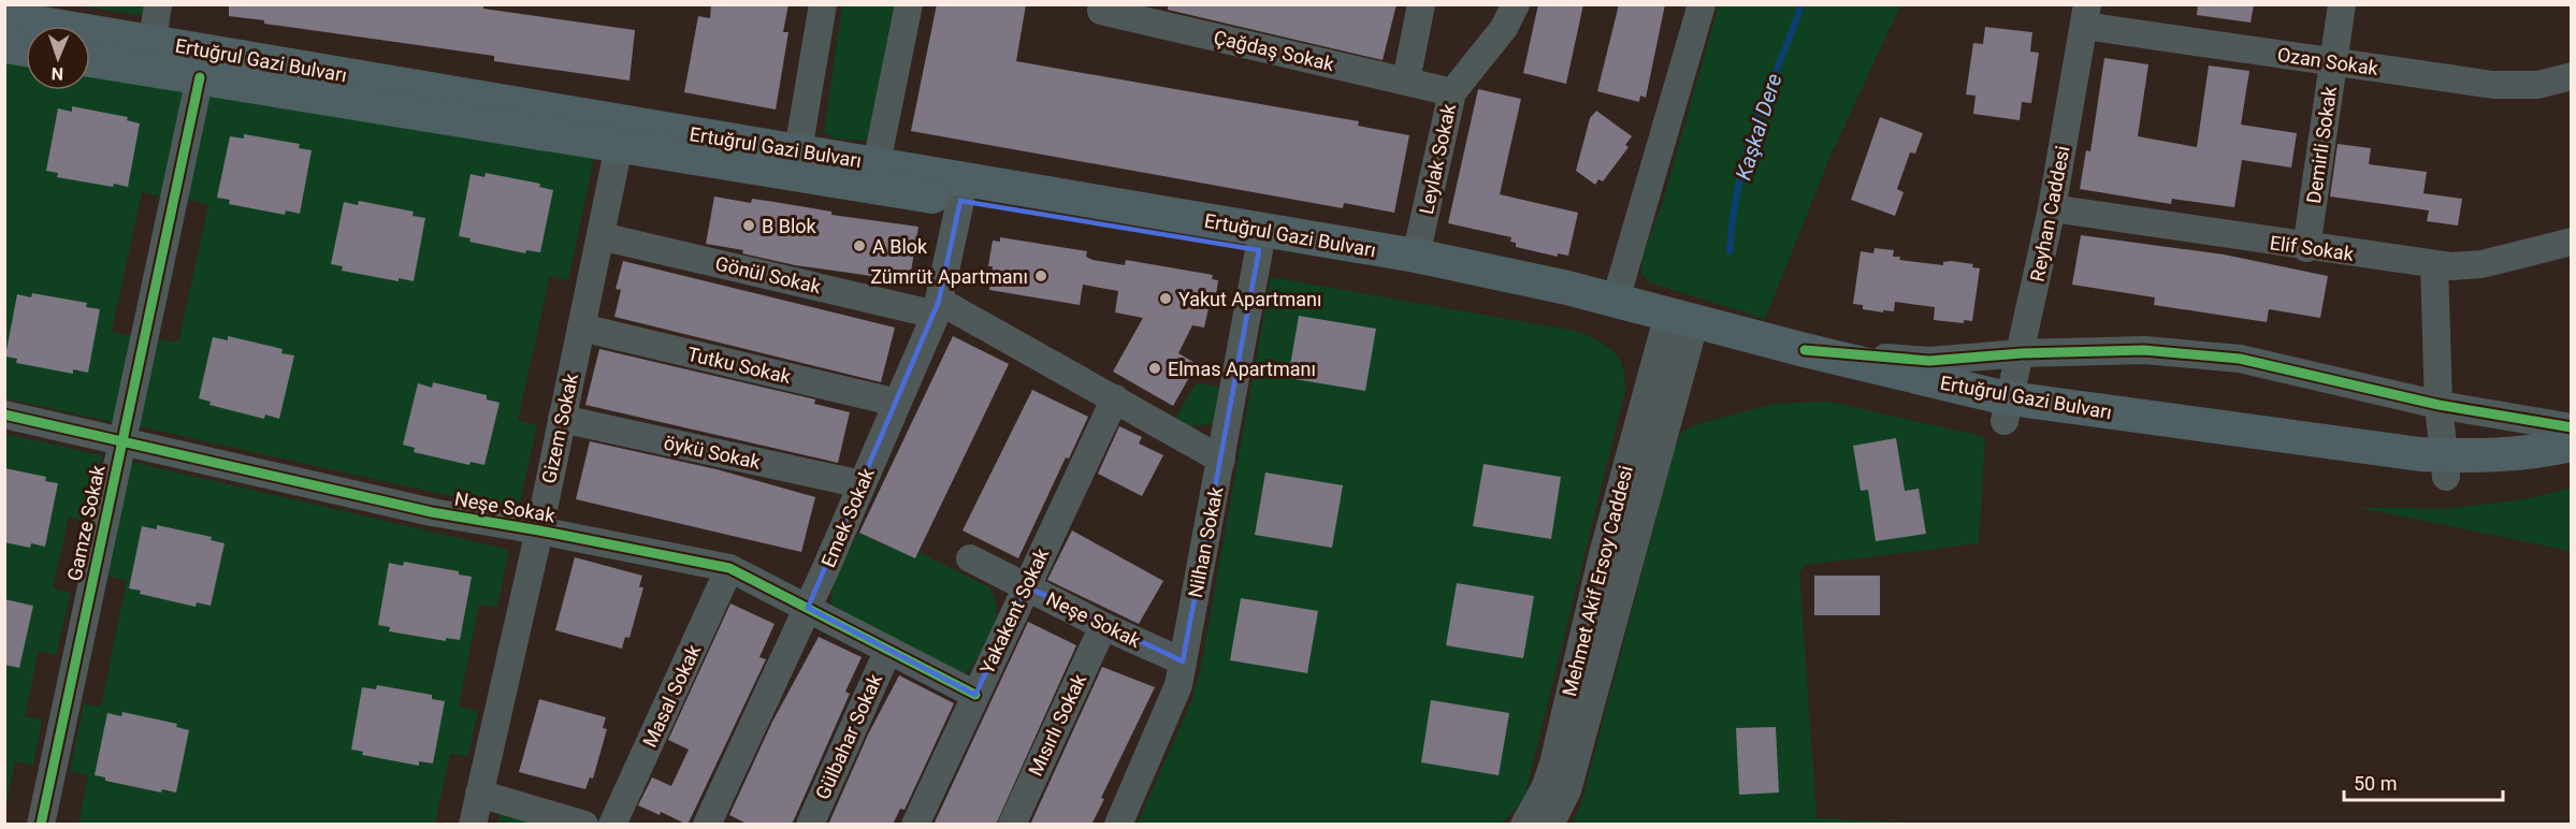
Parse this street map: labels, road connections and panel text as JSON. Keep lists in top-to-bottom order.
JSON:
{
  "streets": {
    "main road": ["Ertuğrul Gazi Bulvarı"],
    "street": [
      "Çağdaş Sokak",
      "Ozan Sokak",
      "Demirli Sokak",
      "Leylak Sokak",
      "Reyhan Caddesi",
      "Elif Sokak",
      "Gönül Sokak",
      "Tutku Sokak",
      "Gizem Sokak",
      "öykü Sokak",
      "Neşe Sokak",
      "Emek Sokak",
      "Gamze Sokak",
      "Nilhan Sokak",
      "Mehmet Akif Ersoy Caddesi",
      "Yakakent Sokak",
      "Masal Sokak",
      "Mısırlı Sokak",
      "Gülbahar Sokak"
    ]
  },
  "crossings": [
    ["Çağdaş Sokak", "Leylak Sokak"],
    ["Ertuğrul Gazi Bulvarı", "Leylak Sokak"],
    ["Ertuğrul Gazi Bulvarı", "Reyhan Caddesi"],
    ["Ertuğrul Gazi Bulvarı", "Gizem Sokak"],
    ["Ertuğrul Gazi Bulvarı", "Emek Sokak"],
    ["Ertuğrul Gazi Bulvarı", "Gamze Sokak"],
    ["Ertuğrul Gazi Bulvarı", "Nilhan Sokak"],
    ["Ertuğrul Gazi Bulvarı", "Mehmet Akif Ersoy Caddesi"],
    ["Ozan Sokak", "Demirli Sokak"],
    ["Ozan Sokak", "Reyhan Caddesi"],
    ["Demirli Sokak", "Elif Sokak"],
    ["Reyhan Caddesi", "Elif Sokak"],
    ["Gönül Sokak", "Gizem Sokak"],
    ["Gönül Sokak", "Emek Sokak"],
    ["Gönül Sokak", "Nilhan Sokak"],
    ["Gönül Sokak", "Yakakent Sokak"],
    ["Tutku Sokak", "Gizem Sokak"],
    ["Tutku Sokak", "Emek Sokak"],
    ["Gizem Sokak", "öykü Sokak"],
    ["Gizem Sokak", "Neşe Sokak"],
    ["öykü Sokak", "Emek Sokak"],
    ["Neşe Sokak", "Emek Sokak"],
    ["Neşe Sokak", "Gamze Sokak"],
    ["Neşe Sokak", "Nilhan Sokak"],
    ["Neşe Sokak", "Yakakent Sokak"],
    ["Neşe Sokak", "Masal Sokak"],
    ["Neşe Sokak", "Mısırlı Sokak"],
    ["Neşe Sokak", "Gülbahar Sokak"]
  ],
  "water": ["Kaşkal Dere"],
  "places": [
    "B Blok",
    "A Blok",
    "Zümrüt Apartmanı",
    "Yakut Apartmanı",
    "Elmas Apartmanı"
  ],
  "scale_bar": "50 m",
  "north": "bottom"
}
